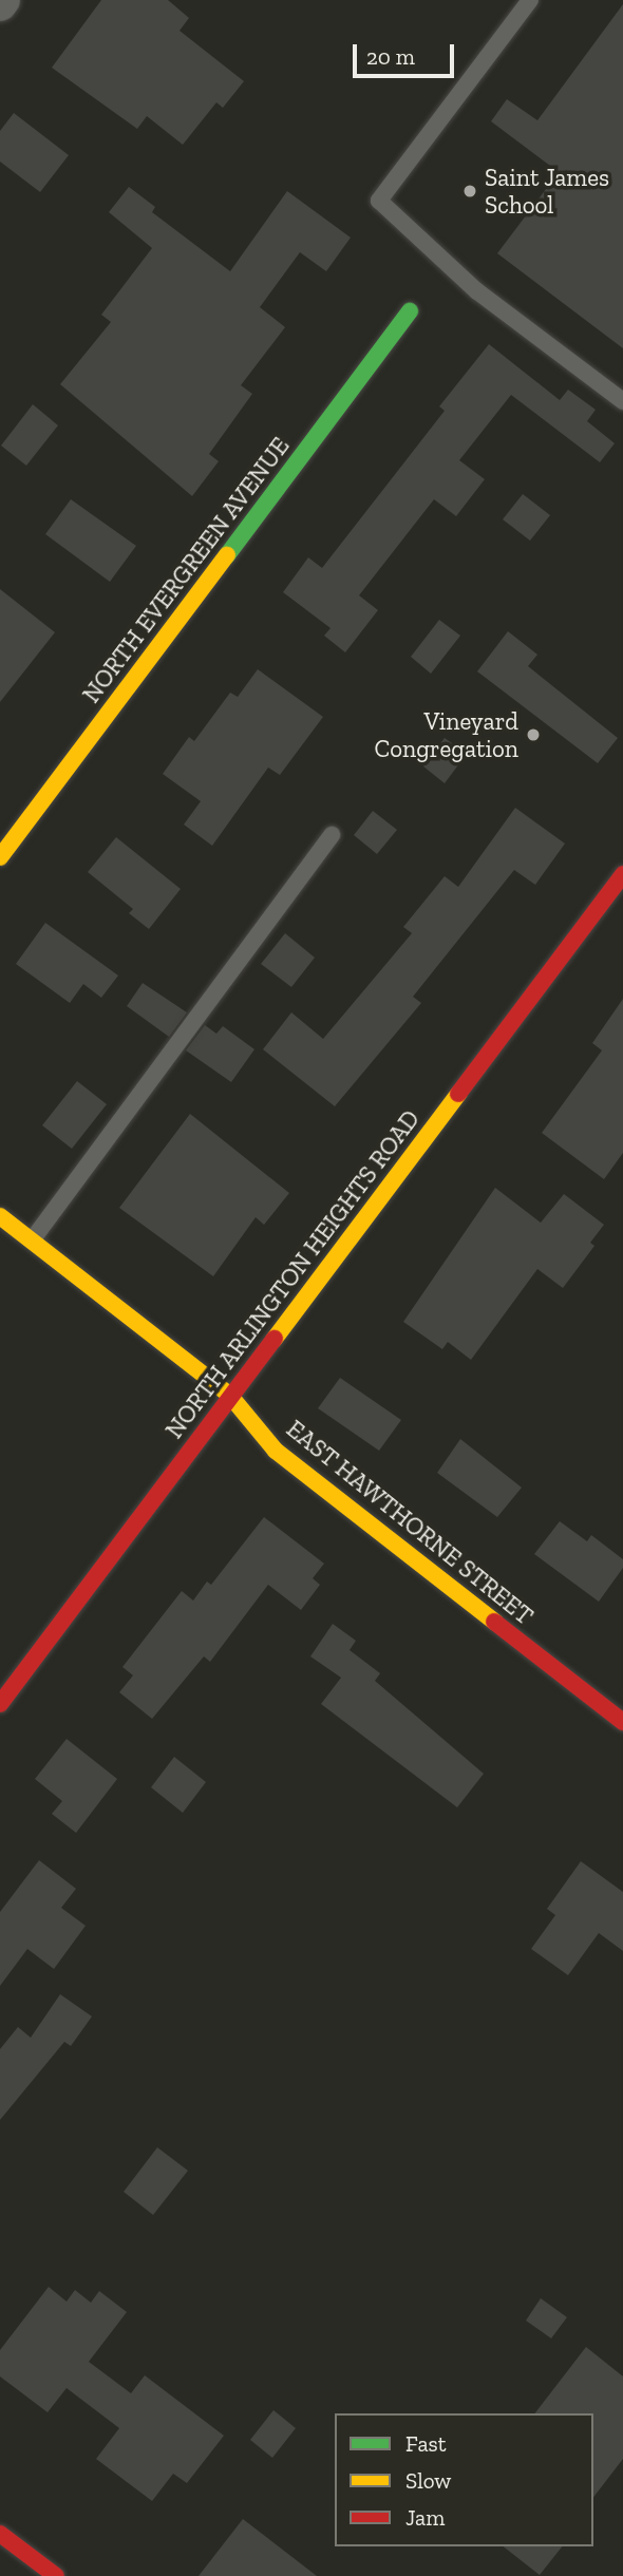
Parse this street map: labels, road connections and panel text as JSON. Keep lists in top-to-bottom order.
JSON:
{
  "streets": {
    "street": ["NORTH EVERGREEN AVENUE", "NORTH ARLINGTON HEIGHTS ROAD", "EAST HAWTHORNE STREET"]
  },
  "crossings": [
    ["NORTH ARLINGTON HEIGHTS ROAD", "EAST HAWTHORNE STREET"]
  ],
  "places": ["Saint James School", "Vineyard Congregation"],
  "legend": ["Fast", "Slow", "Jam"],
  "scale_bar": "20 m"
}
